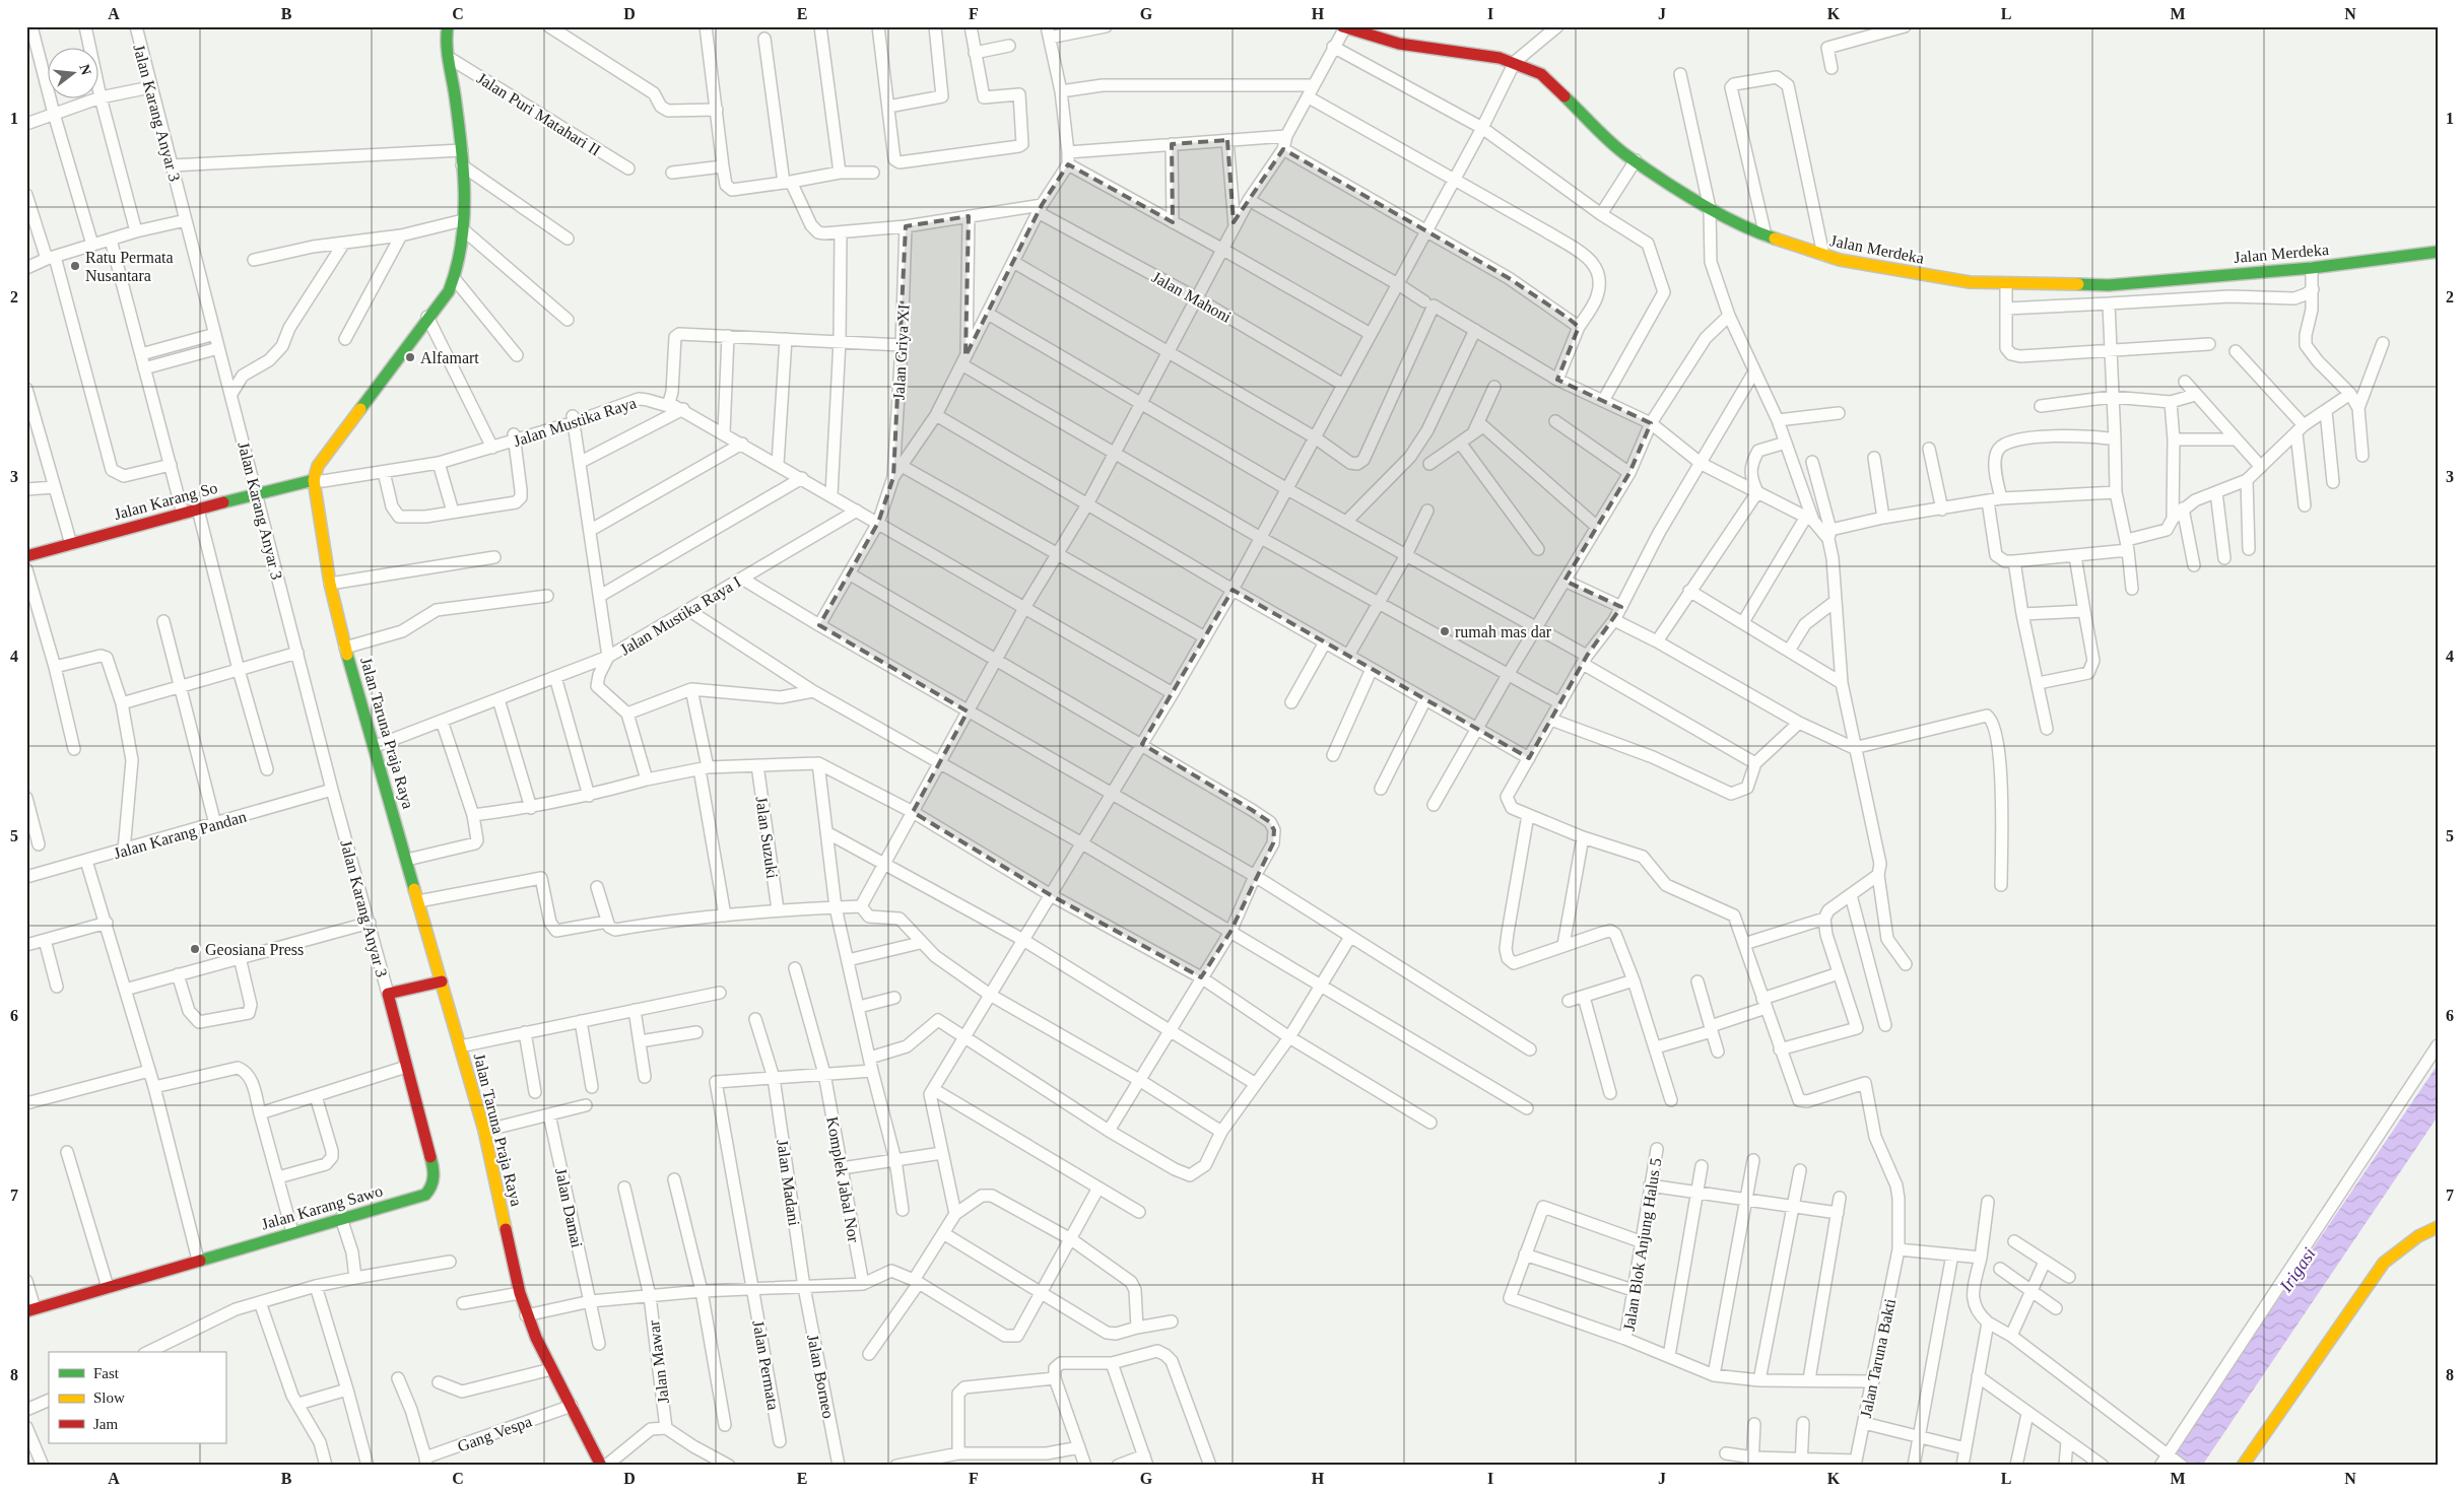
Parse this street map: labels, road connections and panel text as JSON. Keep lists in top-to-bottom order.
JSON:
{
  "streets": {
    "street": [
      "Jalan Karang Anyar 3",
      "Jalan Puri Matahari II",
      "Jalan Merdeka",
      "Jalan Mahoni",
      "Jalan Griya XI",
      "Jalan Mustika Raya",
      "Jalan Karang So",
      "Jalan Mustika Raya I",
      "Jalan Taruna Praja Raya",
      "Jalan Karang Pandan",
      "Jalan Suzuki",
      "Komplek Jabal Nor",
      "Jalan Madani",
      "Jalan Karang Sawo",
      "Jalan Damai",
      "Jalan Blok Anjung Halus 5",
      "Jalan Taruna Bakti",
      "Jalan Mawar",
      "Jalan Permata",
      "Jalan Borneo",
      "Gang Vespa"
    ]
  },
  "crossings": [
    ["Jalan Karang Anyar 3", "Jalan Karang So"],
    ["Jalan Karang Anyar 3", "Jalan Karang Pandan"],
    ["Jalan Karang Anyar 3", "Jalan Karang Sawo"],
    ["Jalan Mustika Raya", "Jalan Karang So"],
    ["Jalan Mustika Raya", "Jalan Mustika Raya I"],
    ["Jalan Mustika Raya", "Jalan Taruna Praja Raya"],
    ["Jalan Karang So", "Jalan Taruna Praja Raya"],
    ["Jalan Taruna Praja Raya", "Gang Vespa"],
    ["Jalan Madani", "Jalan Permata"],
    ["Jalan Madani", "Jalan Borneo"]
  ],
  "water": ["Irigasi"],
  "places": [
    "Ratu Permata Nusantara",
    "Alfamart",
    "rumah mas dar",
    "Geosiana Press"
  ],
  "legend": ["Fast", "Slow", "Jam"],
  "north": "right",
  "grid": {
    "columns": [
      "A",
      "B",
      "C",
      "D",
      "E",
      "F",
      "G",
      "H",
      "I",
      "J",
      "K",
      "L",
      "M",
      "N"
    ],
    "rows": [
      "1",
      "2",
      "3",
      "4",
      "5",
      "6",
      "7",
      "8"
    ]
  }
}
